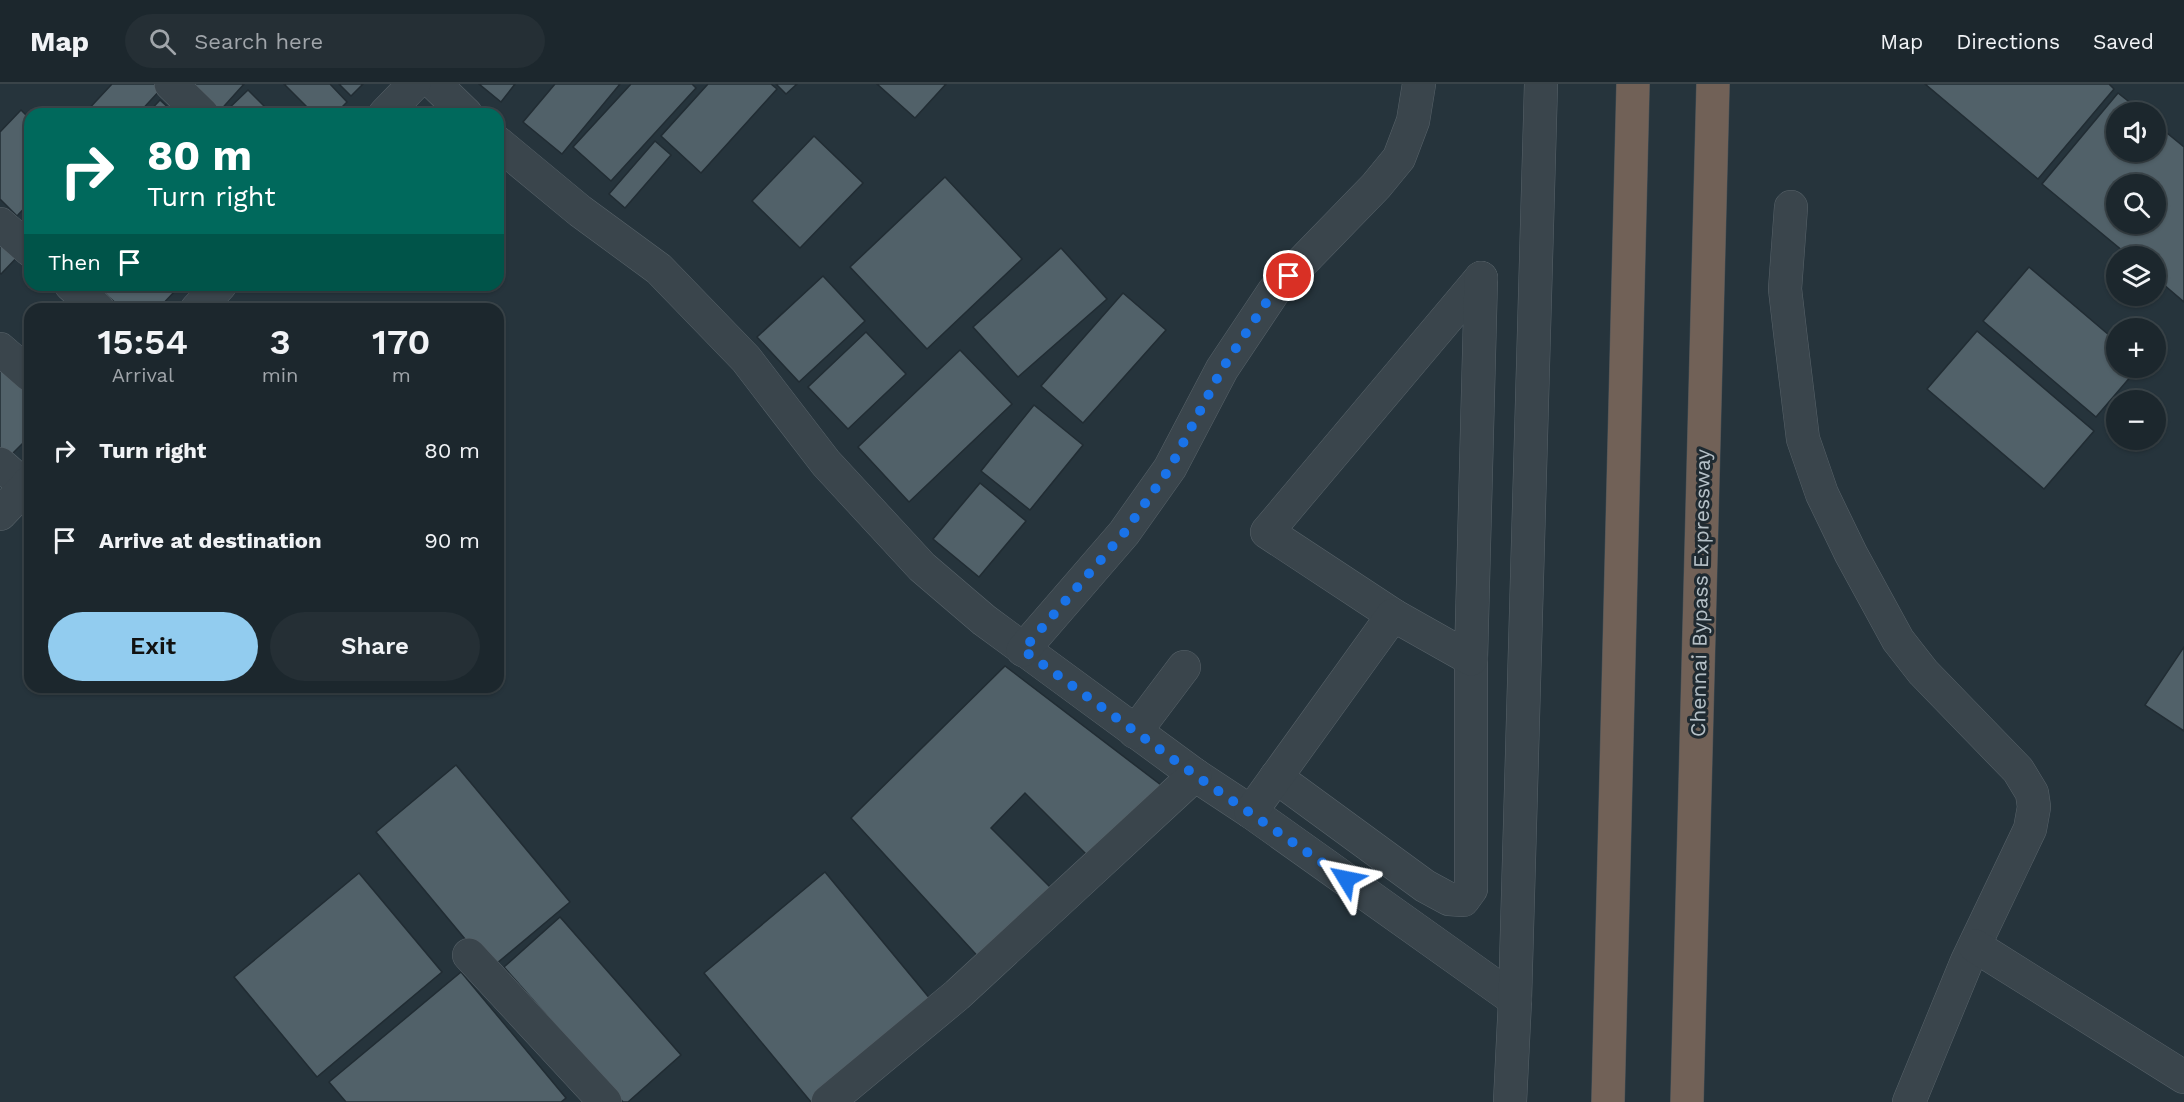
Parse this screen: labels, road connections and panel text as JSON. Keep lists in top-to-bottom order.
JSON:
{
  "streets": {
    "highway": ["Chennai Bypass Expressway"]
  },
  "page": {
    "header": "Map",
    "search": "Search here",
    "nav": ["Map", "Directions", "Saved"],
    "map_buttons": ["+", "−"],
    "turn": ["80 m", "Turn right"],
    "then": "Then",
    "eta": [
      "15:54",
      "Arrival",
      "3",
      "min",
      "170",
      "m"
    ],
    "list": [
      {
        "name": "Turn right",
        "value": "80 m"
      },
      {
        "name": "Arrive at destination",
        "value": "90 m"
      }
    ],
    "buttons": ["Exit", "Share"]
  }
}
